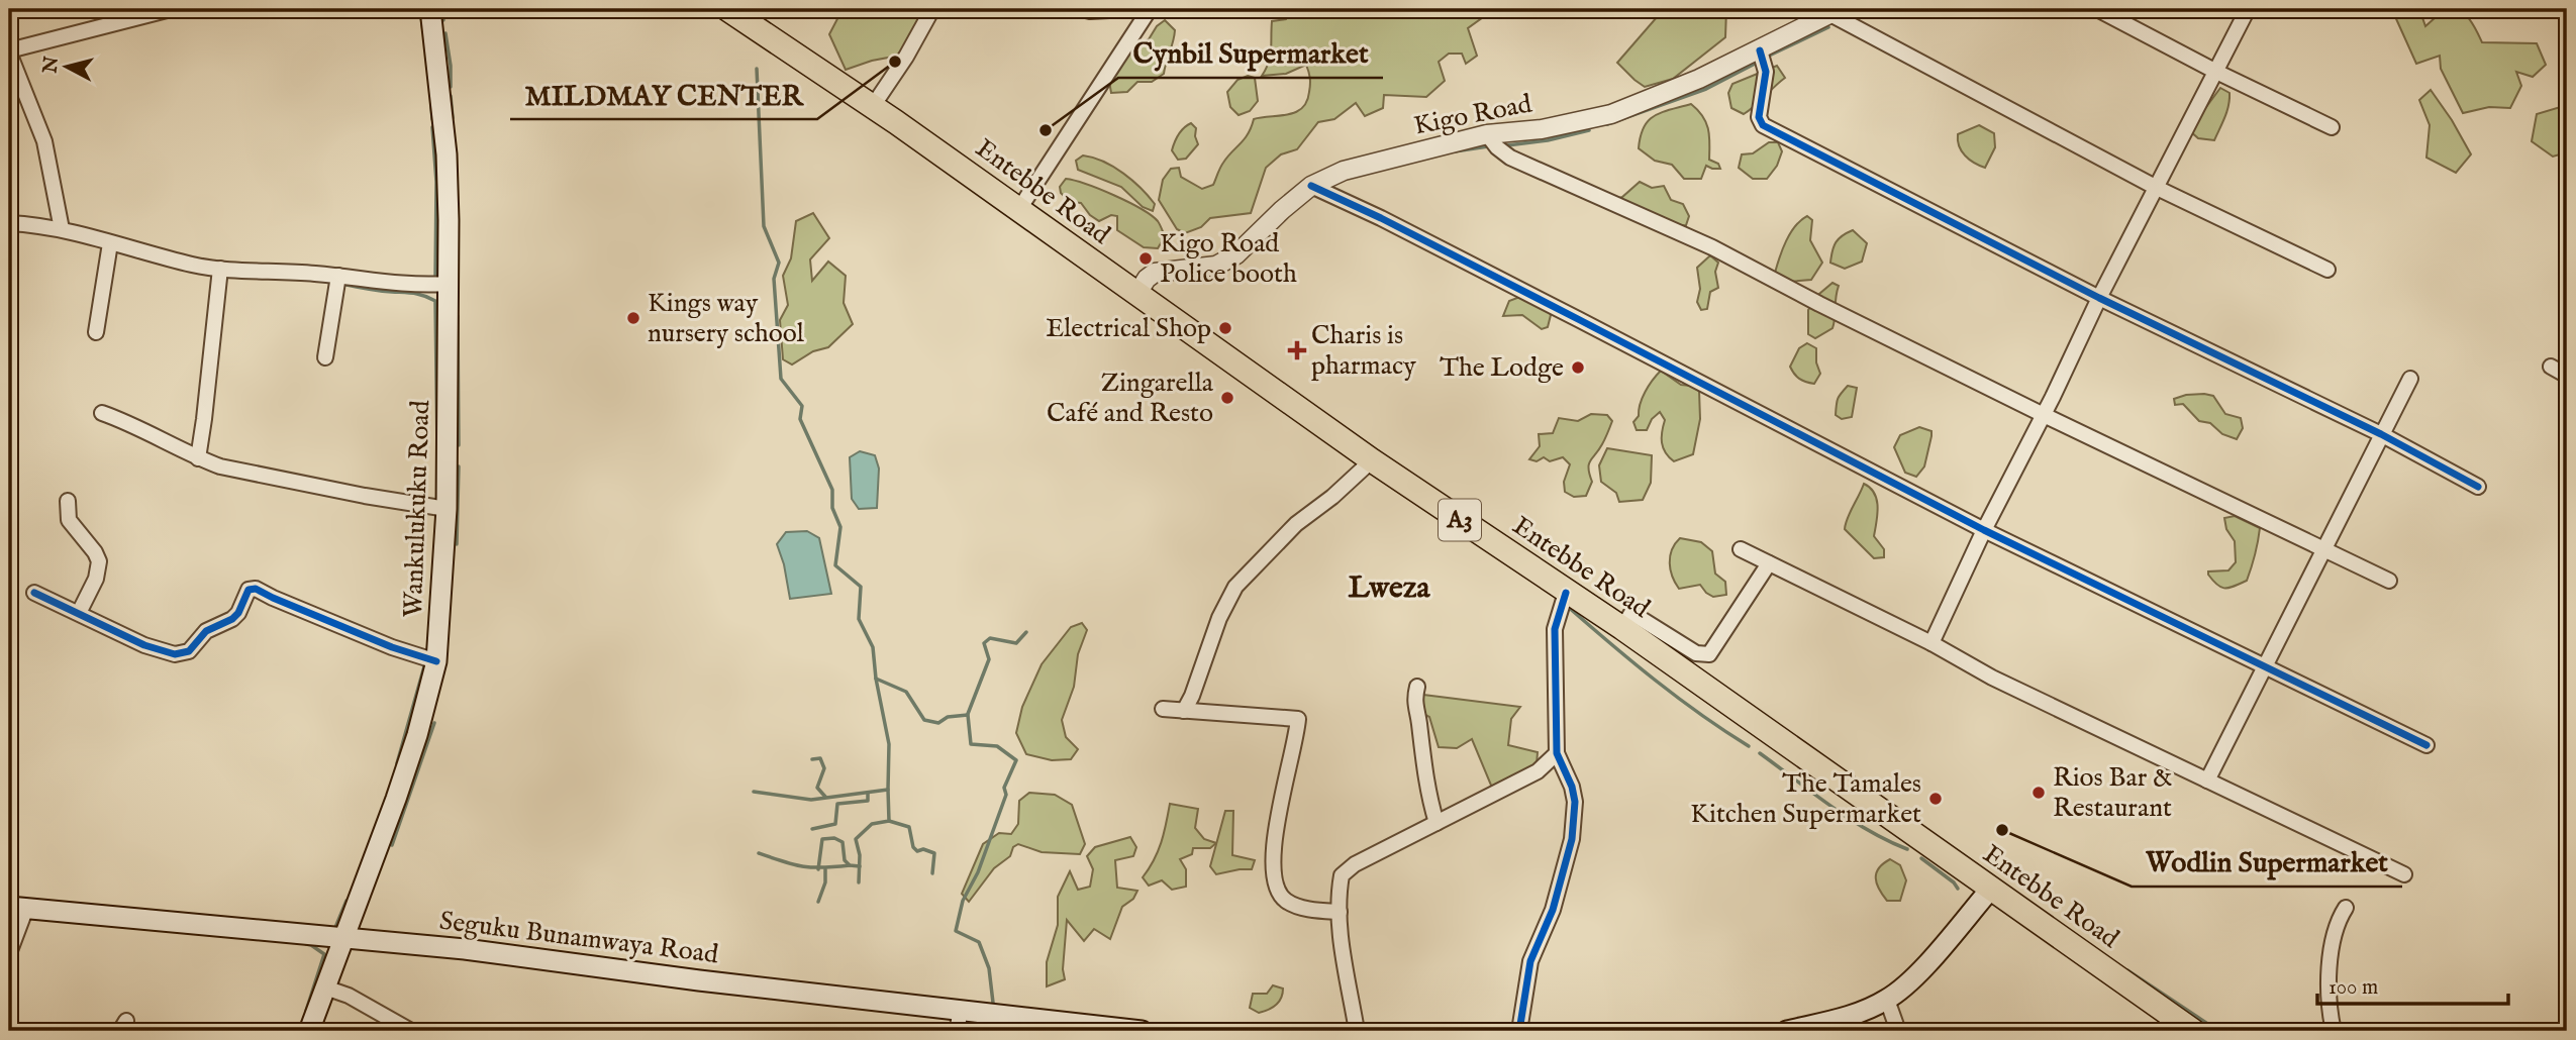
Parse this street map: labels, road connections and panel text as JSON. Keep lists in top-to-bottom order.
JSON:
{
  "streets": {
    "main road": [
      "Entebbe Road",
      "Wankulukuku Road",
      "A3",
      "Seguku Bunamwaya Road"
    ],
    "street": ["Kigo Road"]
  },
  "crossings": [
    ["Kigo Road", "Entebbe Road"],
    ["Wankulukuku Road", "Seguku Bunamwaya Road"]
  ],
  "districts": ["Lweza"],
  "places": {
    "other": [
      "MILDMAY CENTER",
      "Cynbil Supermarket",
      "Kigo Road Police booth",
      "Kings way nursery school",
      "Electrical Shop",
      "The Lodge",
      "Zingarella Café and Resto",
      "Rios Bar & Restaurant",
      "The Tamales Kitchen Supermarket",
      "Wodlin Supermarket"
    ],
    "health": ["Charis is pharmacy"]
  },
  "scale_bar": "100 m",
  "north": "left"
}
